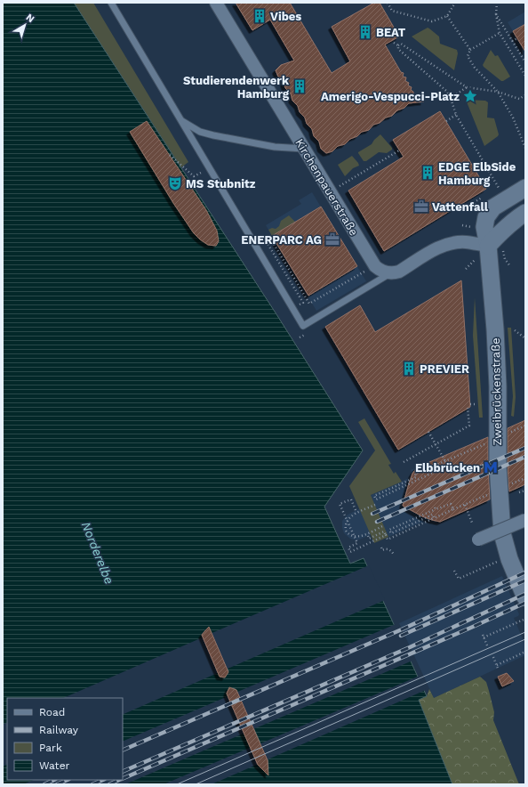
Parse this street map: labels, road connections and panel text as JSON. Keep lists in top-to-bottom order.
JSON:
{
  "streets": {
    "main road": ["Zweibrückenstraße"],
    "street": ["Kirchenpauerstraße"]
  },
  "water": ["Norderelbe"],
  "places": {
    "building": [
      "Vibes",
      "BEAT",
      "Studierendenwerk Hamburg",
      "EDGE ElbSide Hamburg",
      "PREVIER"
    ],
    "place": ["Amerigo-Vespucci-Platz"],
    "theatre": ["MS Stubnitz"],
    "office": ["Vattenfall", "ENERPARC AG"],
    "metro station": ["Elbbrücken"]
  },
  "legend": [
    "Road",
    "Railway",
    "Park",
    "Water"
  ],
  "north": "top right"
}
